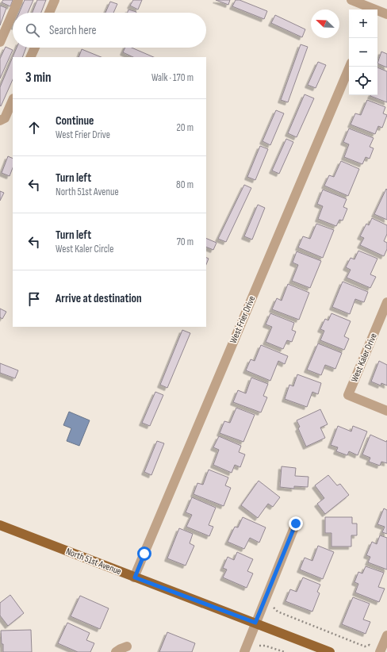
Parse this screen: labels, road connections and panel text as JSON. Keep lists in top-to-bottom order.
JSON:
{
  "streets": {
    "main road": ["North 51st Avenue"],
    "street": ["West Frier Drive", "West Kaler Drive"]
  },
  "crossings": [
    ["West Frier Drive", "North 51st Avenue"]
  ],
  "north": "top left",
  "page": {
    "map_buttons": ["+", "−"],
    "search": "Search here",
    "heading": ["3 min", "Walk · 170 m"],
    "list": [
      ["Continue", "West Frier Drive", "20 m"],
      ["Turn left", "North 51st Avenue", "80 m"],
      ["Turn left", "West Kaler Circle", "70 m"],
      "Arrive at destination"
    ]
  }
}
